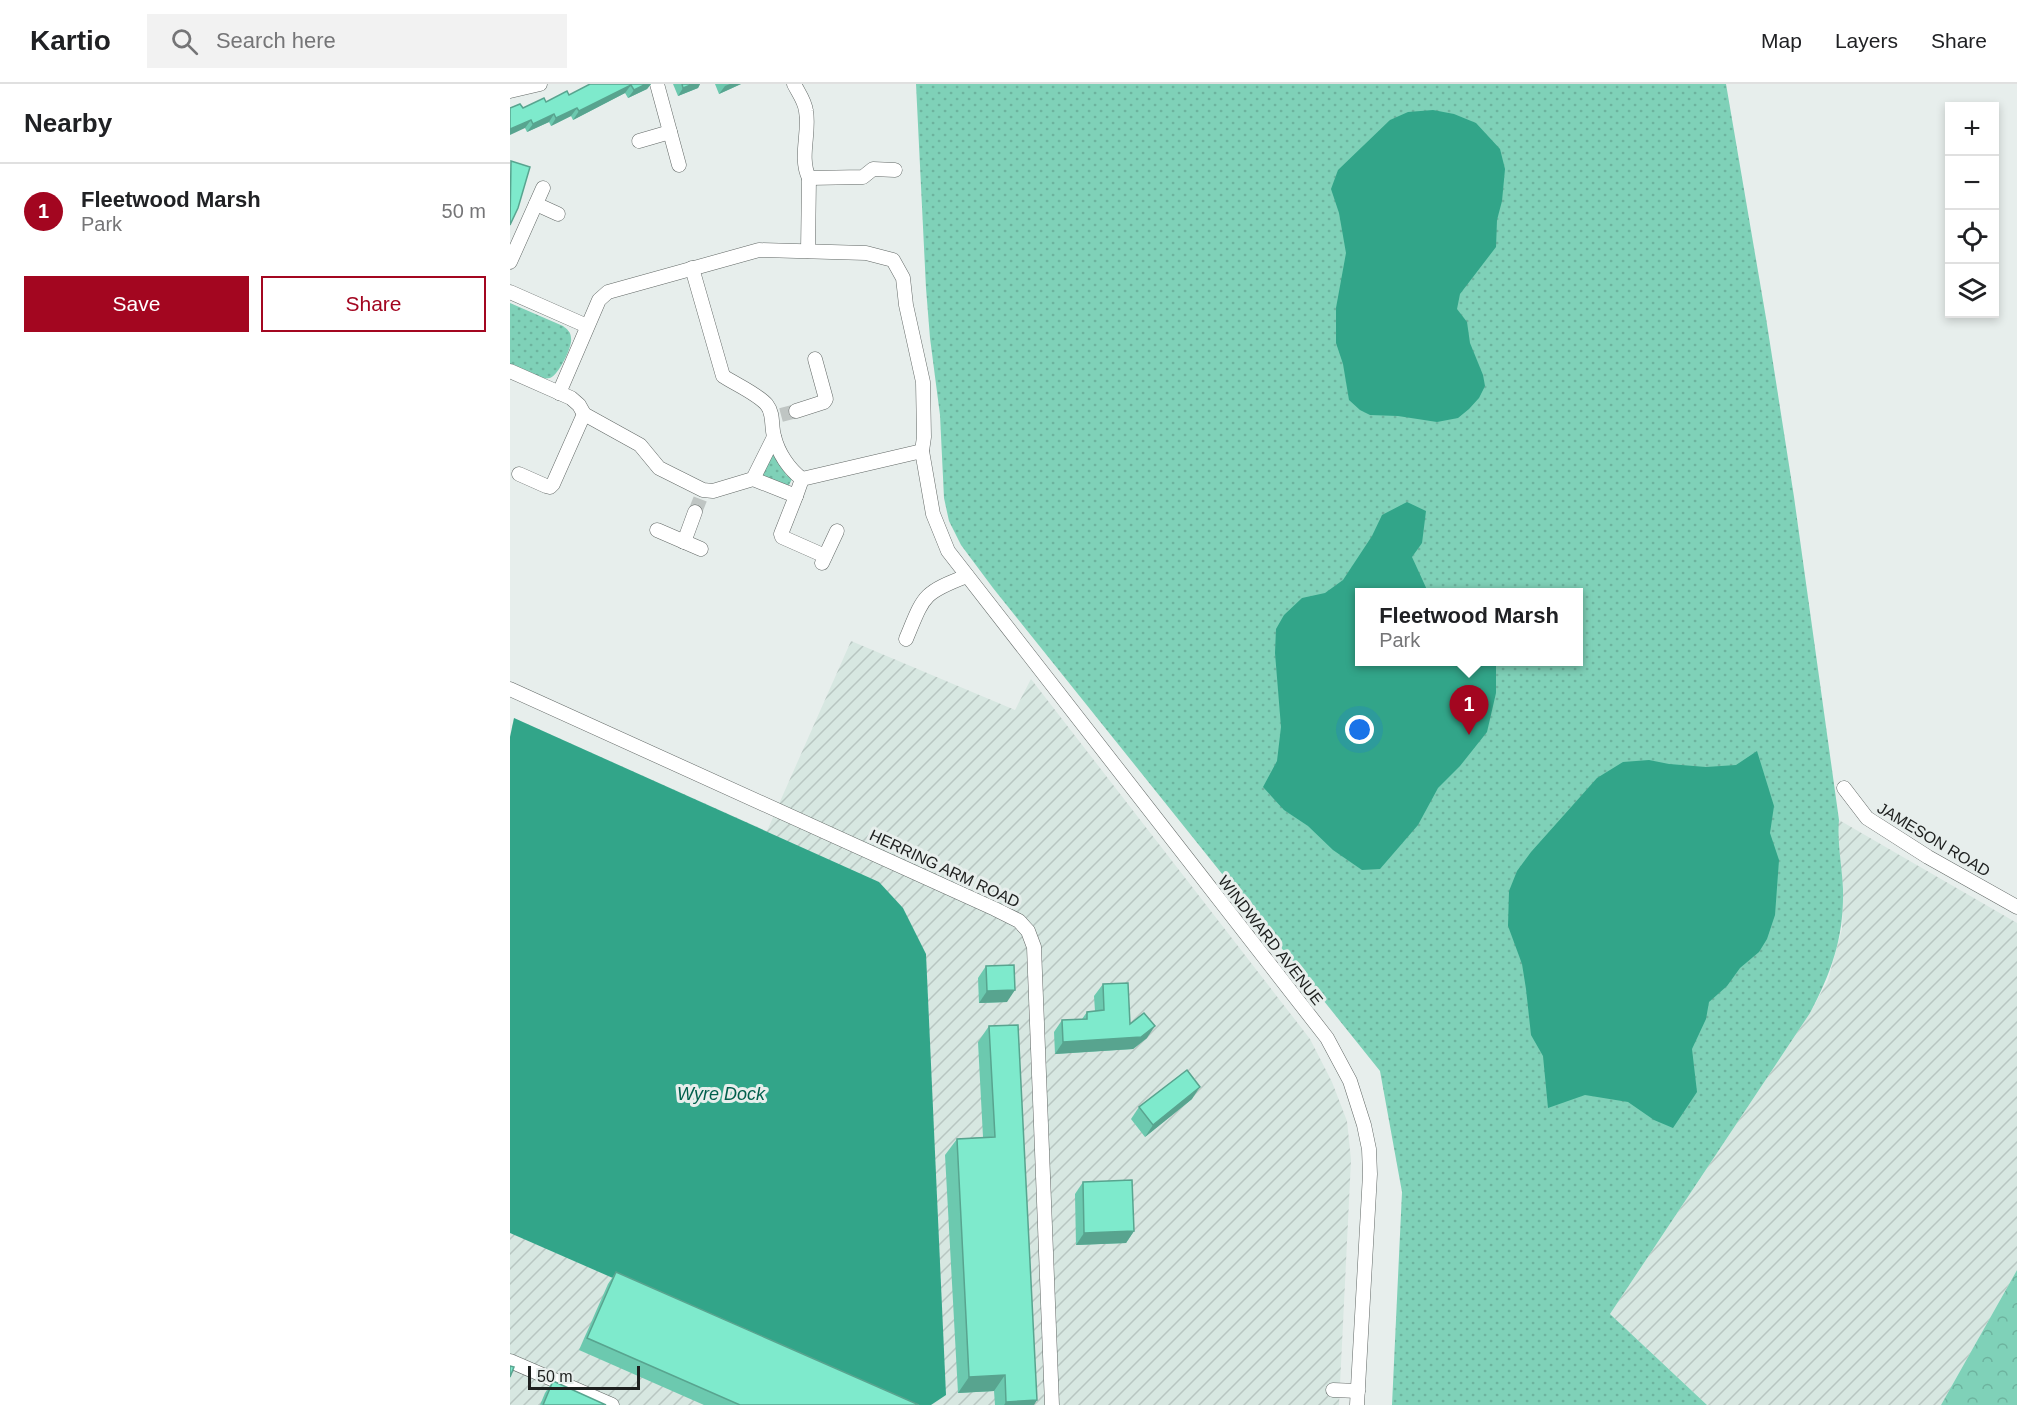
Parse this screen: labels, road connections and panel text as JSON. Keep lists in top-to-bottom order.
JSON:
{
  "streets": {
    "street": ["JAMESON ROAD", "HERRING ARM ROAD", "WINDWARD AVENUE"]
  },
  "water": ["Wyre Dock"],
  "scale_bar": "50 m",
  "page": {
    "header": "Kartio",
    "search": "Search here",
    "nav": ["Map", "Layers", "Share"],
    "heading": "Nearby",
    "map_buttons": ["+", "−"],
    "list": [
      {
        "mark": "1",
        "name": "Fleetwood Marsh",
        "note": "Park",
        "value": "50 m"
      }
    ],
    "buttons": ["Save", "Share"],
    "popup": ["Fleetwood Marsh", "Park"],
    "pins": "1",
    "scale": "50 m"
  }
}
